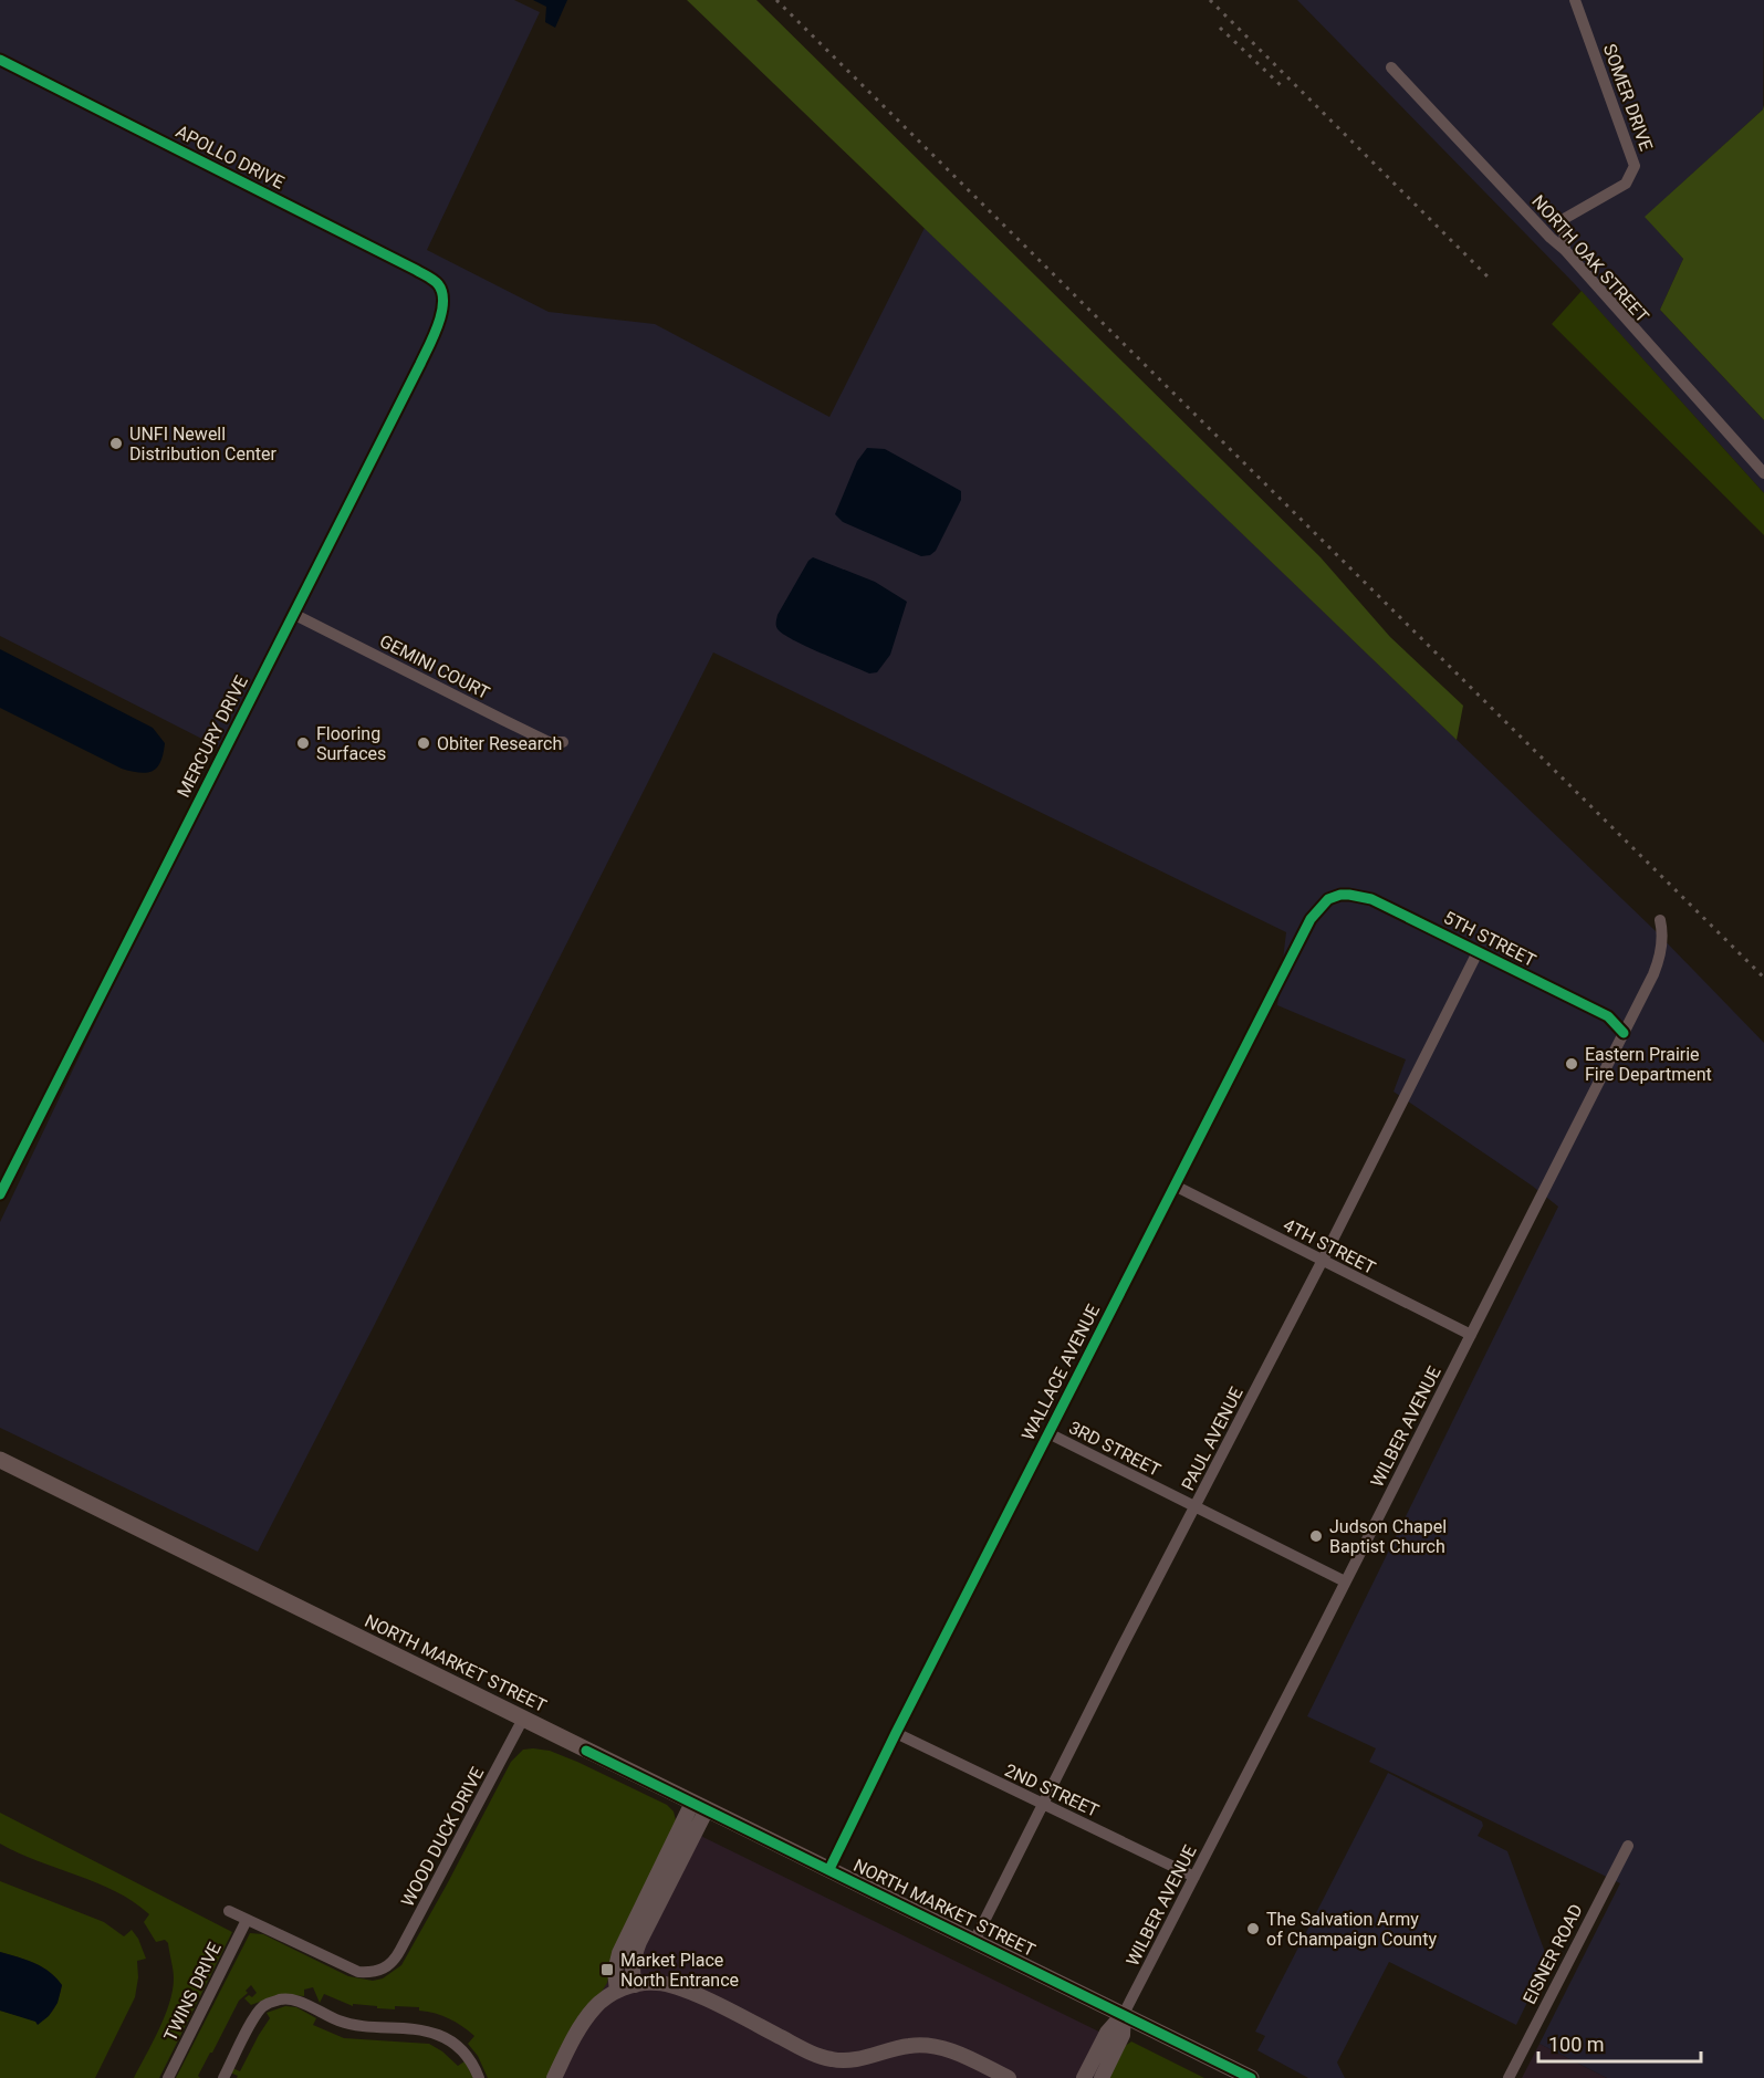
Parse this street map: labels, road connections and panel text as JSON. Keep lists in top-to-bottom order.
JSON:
{
  "streets": {
    "main road": ["NORTH MARKET STREET"],
    "street": [
      "SOMER DRIVE",
      "APOLLO DRIVE",
      "NORTH OAK STREET",
      "GEMINI COURT",
      "MERCURY DRIVE",
      "5TH STREET",
      "4TH STREET",
      "WALLACE AVENUE",
      "WILBER AVENUE",
      "PAUL AVENUE",
      "3RD STREET",
      "2ND STREET",
      "WOOD DUCK DRIVE",
      "EISNER ROAD",
      "TWINS DRIVE"
    ]
  },
  "crossings": [
    ["SOMER DRIVE", "NORTH OAK STREET"],
    ["APOLLO DRIVE", "MERCURY DRIVE"],
    ["GEMINI COURT", "MERCURY DRIVE"],
    ["5TH STREET", "WALLACE AVENUE"],
    ["5TH STREET", "WILBER AVENUE"],
    ["5TH STREET", "PAUL AVENUE"],
    ["4TH STREET", "WALLACE AVENUE"],
    ["4TH STREET", "WILBER AVENUE"],
    ["4TH STREET", "PAUL AVENUE"],
    ["WALLACE AVENUE", "3RD STREET"],
    ["WALLACE AVENUE", "NORTH MARKET STREET"],
    ["WALLACE AVENUE", "2ND STREET"],
    ["WILBER AVENUE", "3RD STREET"],
    ["WILBER AVENUE", "NORTH MARKET STREET"],
    ["WILBER AVENUE", "2ND STREET"],
    ["PAUL AVENUE", "3RD STREET"],
    ["PAUL AVENUE", "NORTH MARKET STREET"],
    ["PAUL AVENUE", "2ND STREET"],
    ["NORTH MARKET STREET", "WOOD DUCK DRIVE"],
    ["WOOD DUCK DRIVE", "TWINS DRIVE"]
  ],
  "places": {
    "other": [
      "UNFI Newell Distribution Center",
      "Flooring Surfaces",
      "Obiter Research",
      "Eastern Prairie Fire Department",
      "Judson Chapel Baptist Church",
      "The Salvation Army of Champaign County"
    ],
    "transit": ["Market Place North Entrance"]
  },
  "scale_bar": "100 m"
}
